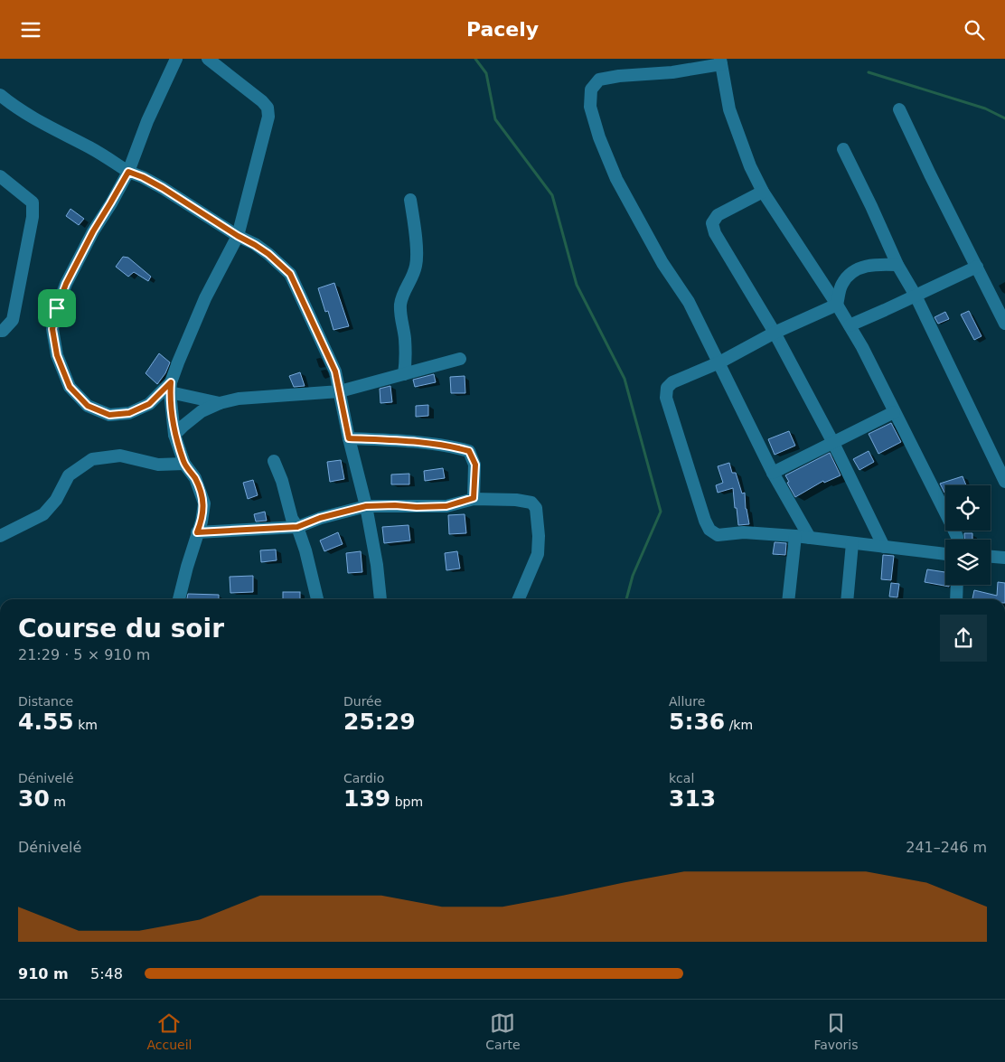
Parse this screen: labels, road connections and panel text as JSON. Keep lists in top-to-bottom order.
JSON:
{
  "page": {
    "header": "Pacely",
    "heading": ["Course du soir", "21:29 · 5 × 910 m"],
    "stats": [
      ["Distance", "4.55 km"],
      ["Durée", "25:29"],
      ["Allure", "5:36 /km"],
      ["Dénivelé", "30 m"],
      ["Cardio", "139 bpm"],
      ["kcal", "313"]
    ],
    "chart": ["Dénivelé", "241–246 m"],
    "list": [
      {
        "name": "910 m",
        "note": "5:48"
      }
    ],
    "tabs": ["Accueil", "Carte", "Favoris"]
  }
}
